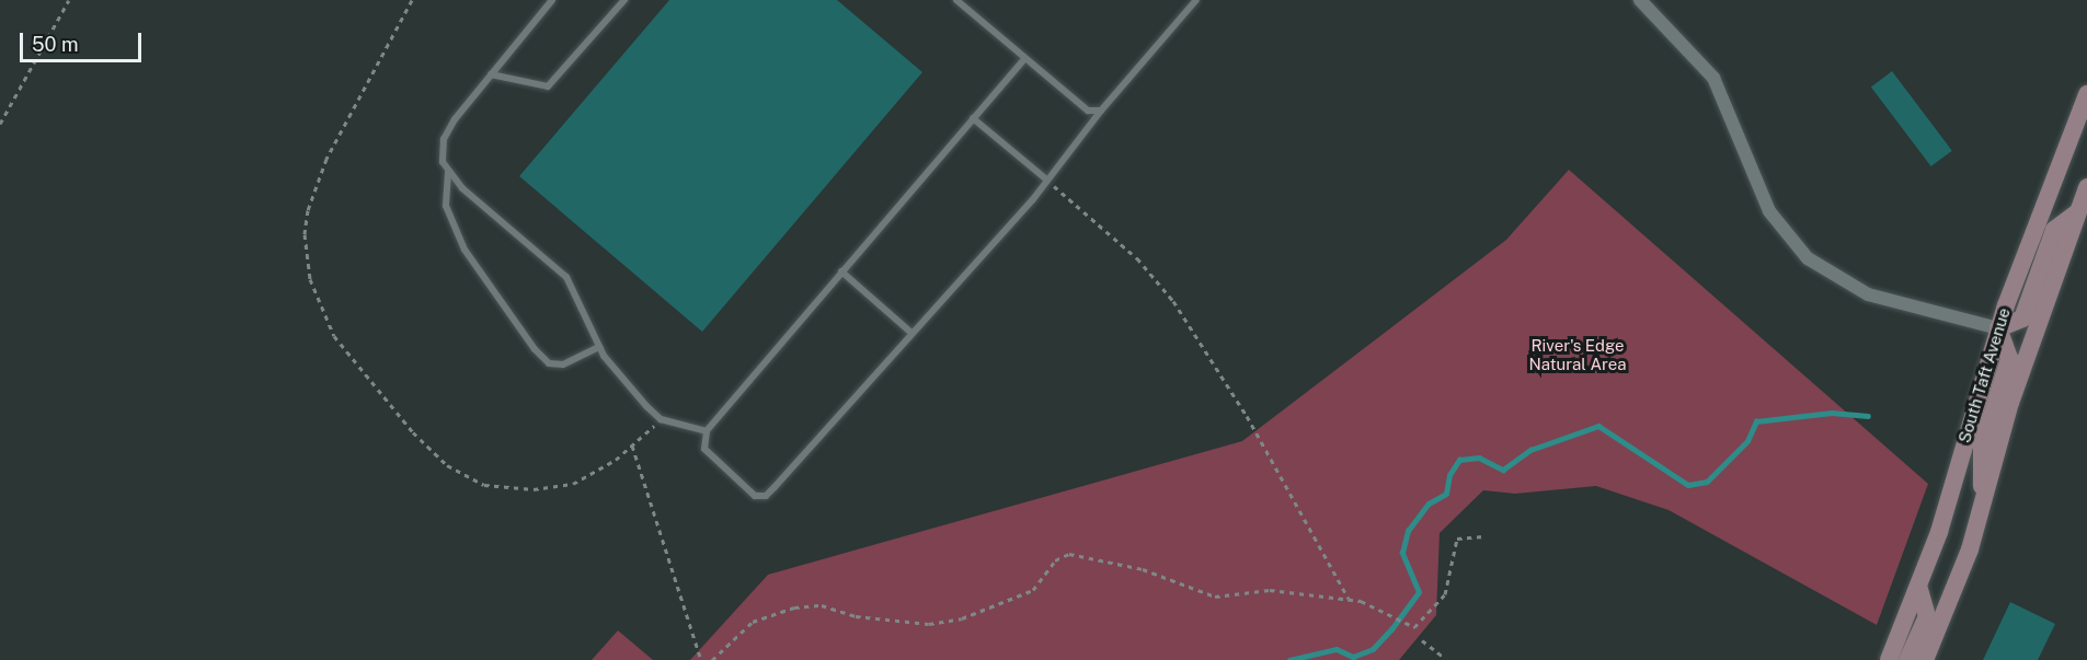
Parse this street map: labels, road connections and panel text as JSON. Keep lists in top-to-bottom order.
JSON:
{
  "streets": {
    "main road": ["South Taft Avenue"]
  },
  "parks": ["River's Edge Natural Area"],
  "scale_bar": "50 m"
}
